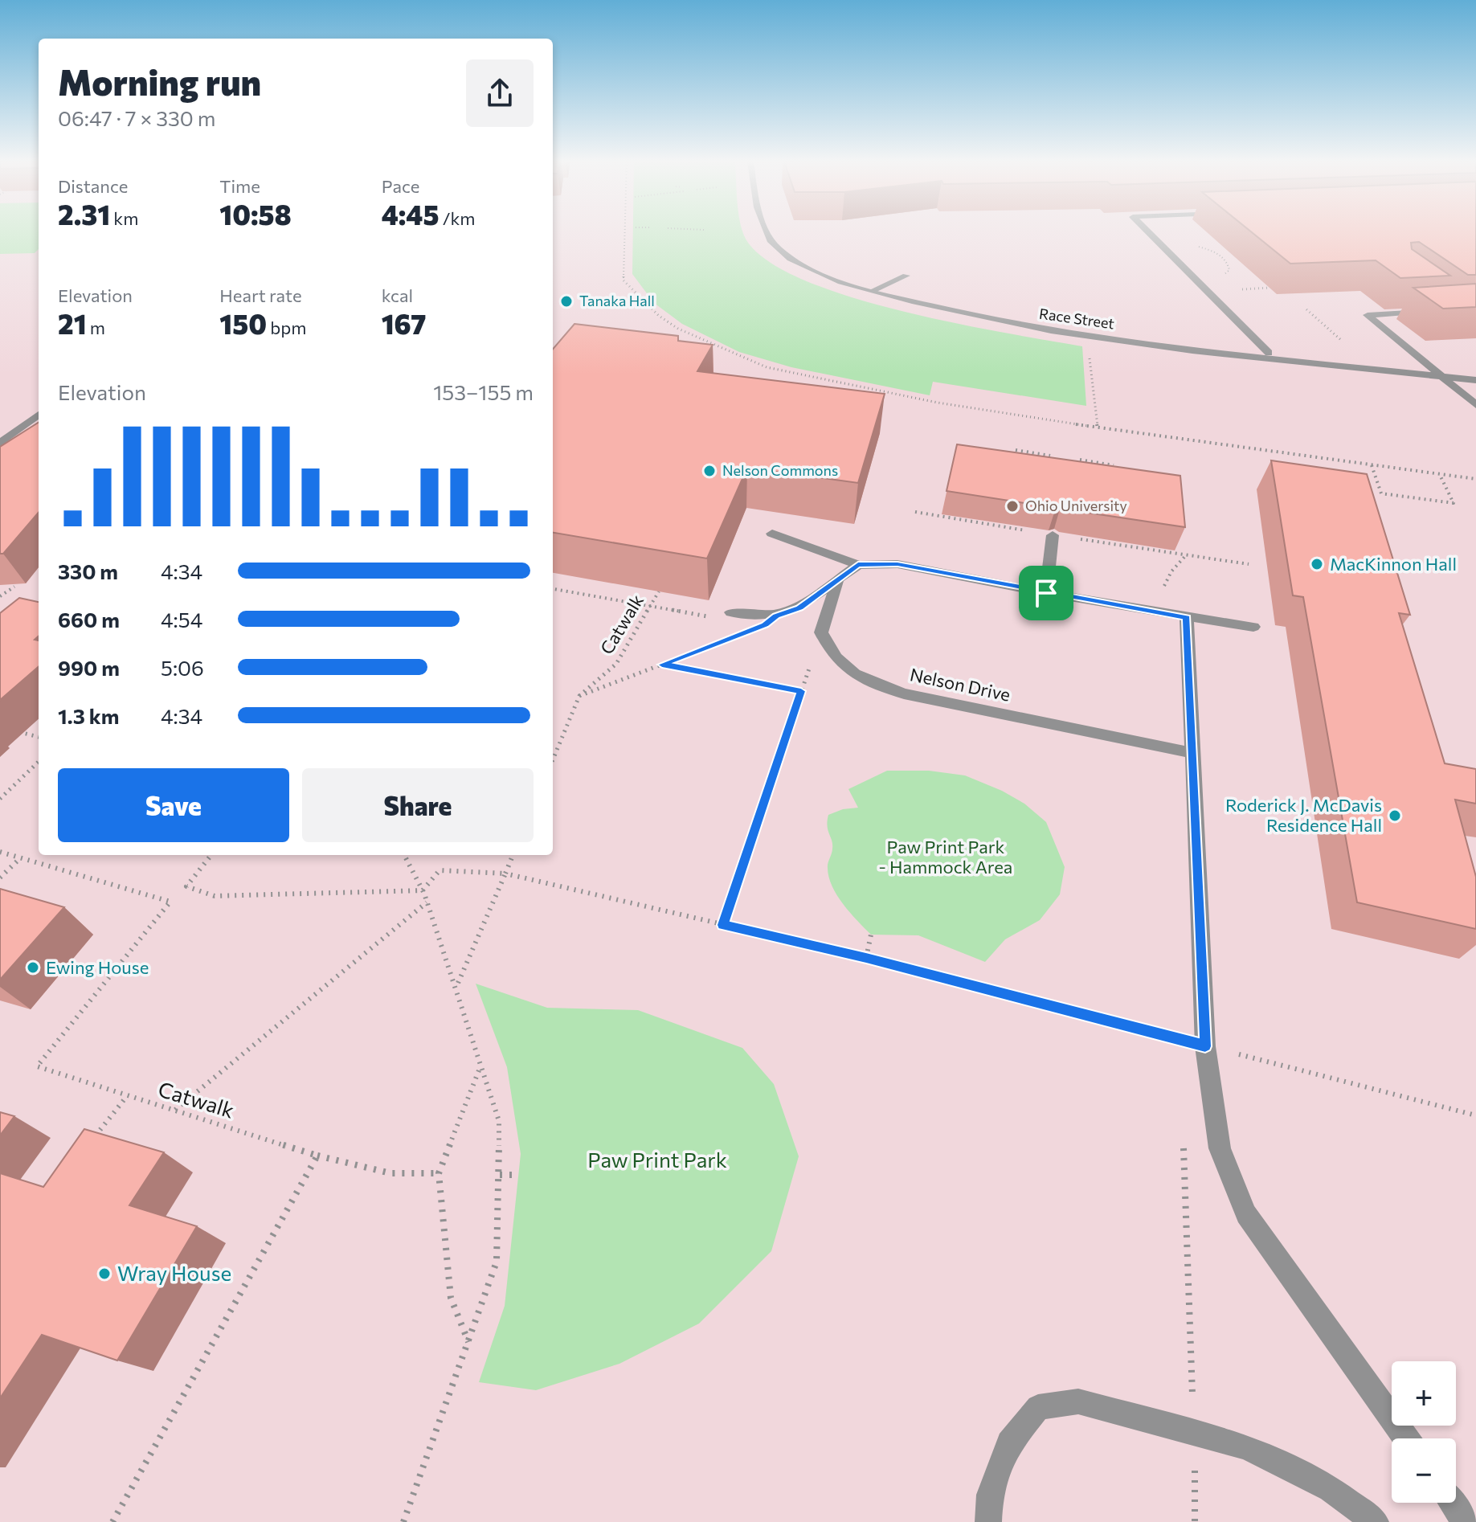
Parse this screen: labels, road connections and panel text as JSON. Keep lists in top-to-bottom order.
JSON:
{
  "streets": {
    "street": ["Race Street", "Nelson Drive"],
    "path": ["Catwalk"]
  },
  "parks": ["Paw Print Park - Hammock Area", "Paw Print Park"],
  "places": [
    "Tanaka Hall",
    "Nelson Commons",
    "Ohio University",
    "MacKinnon Hall",
    "Roderick J. McDavis Residence Hall",
    "Ewing House",
    "Wray House"
  ],
  "page": {
    "heading": ["Morning run", "06:47 · 7 × 330 m"],
    "stats": [
      ["Distance", "2.31 km"],
      ["Time", "10:58"],
      ["Pace", "4:45 /km"],
      ["Elevation", "21 m"],
      ["Heart rate", "150 bpm"],
      ["kcal", "167"]
    ],
    "chart": ["Elevation", "153–155 m"],
    "list": [
      {
        "name": "330 m",
        "note": "4:34"
      },
      {
        "name": "660 m",
        "note": "4:54"
      },
      {
        "name": "990 m",
        "note": "5:06"
      },
      {
        "name": "1.3 km",
        "note": "4:34"
      }
    ],
    "buttons": ["Save", "Share"],
    "map_buttons": ["+", "−"]
  }
}
